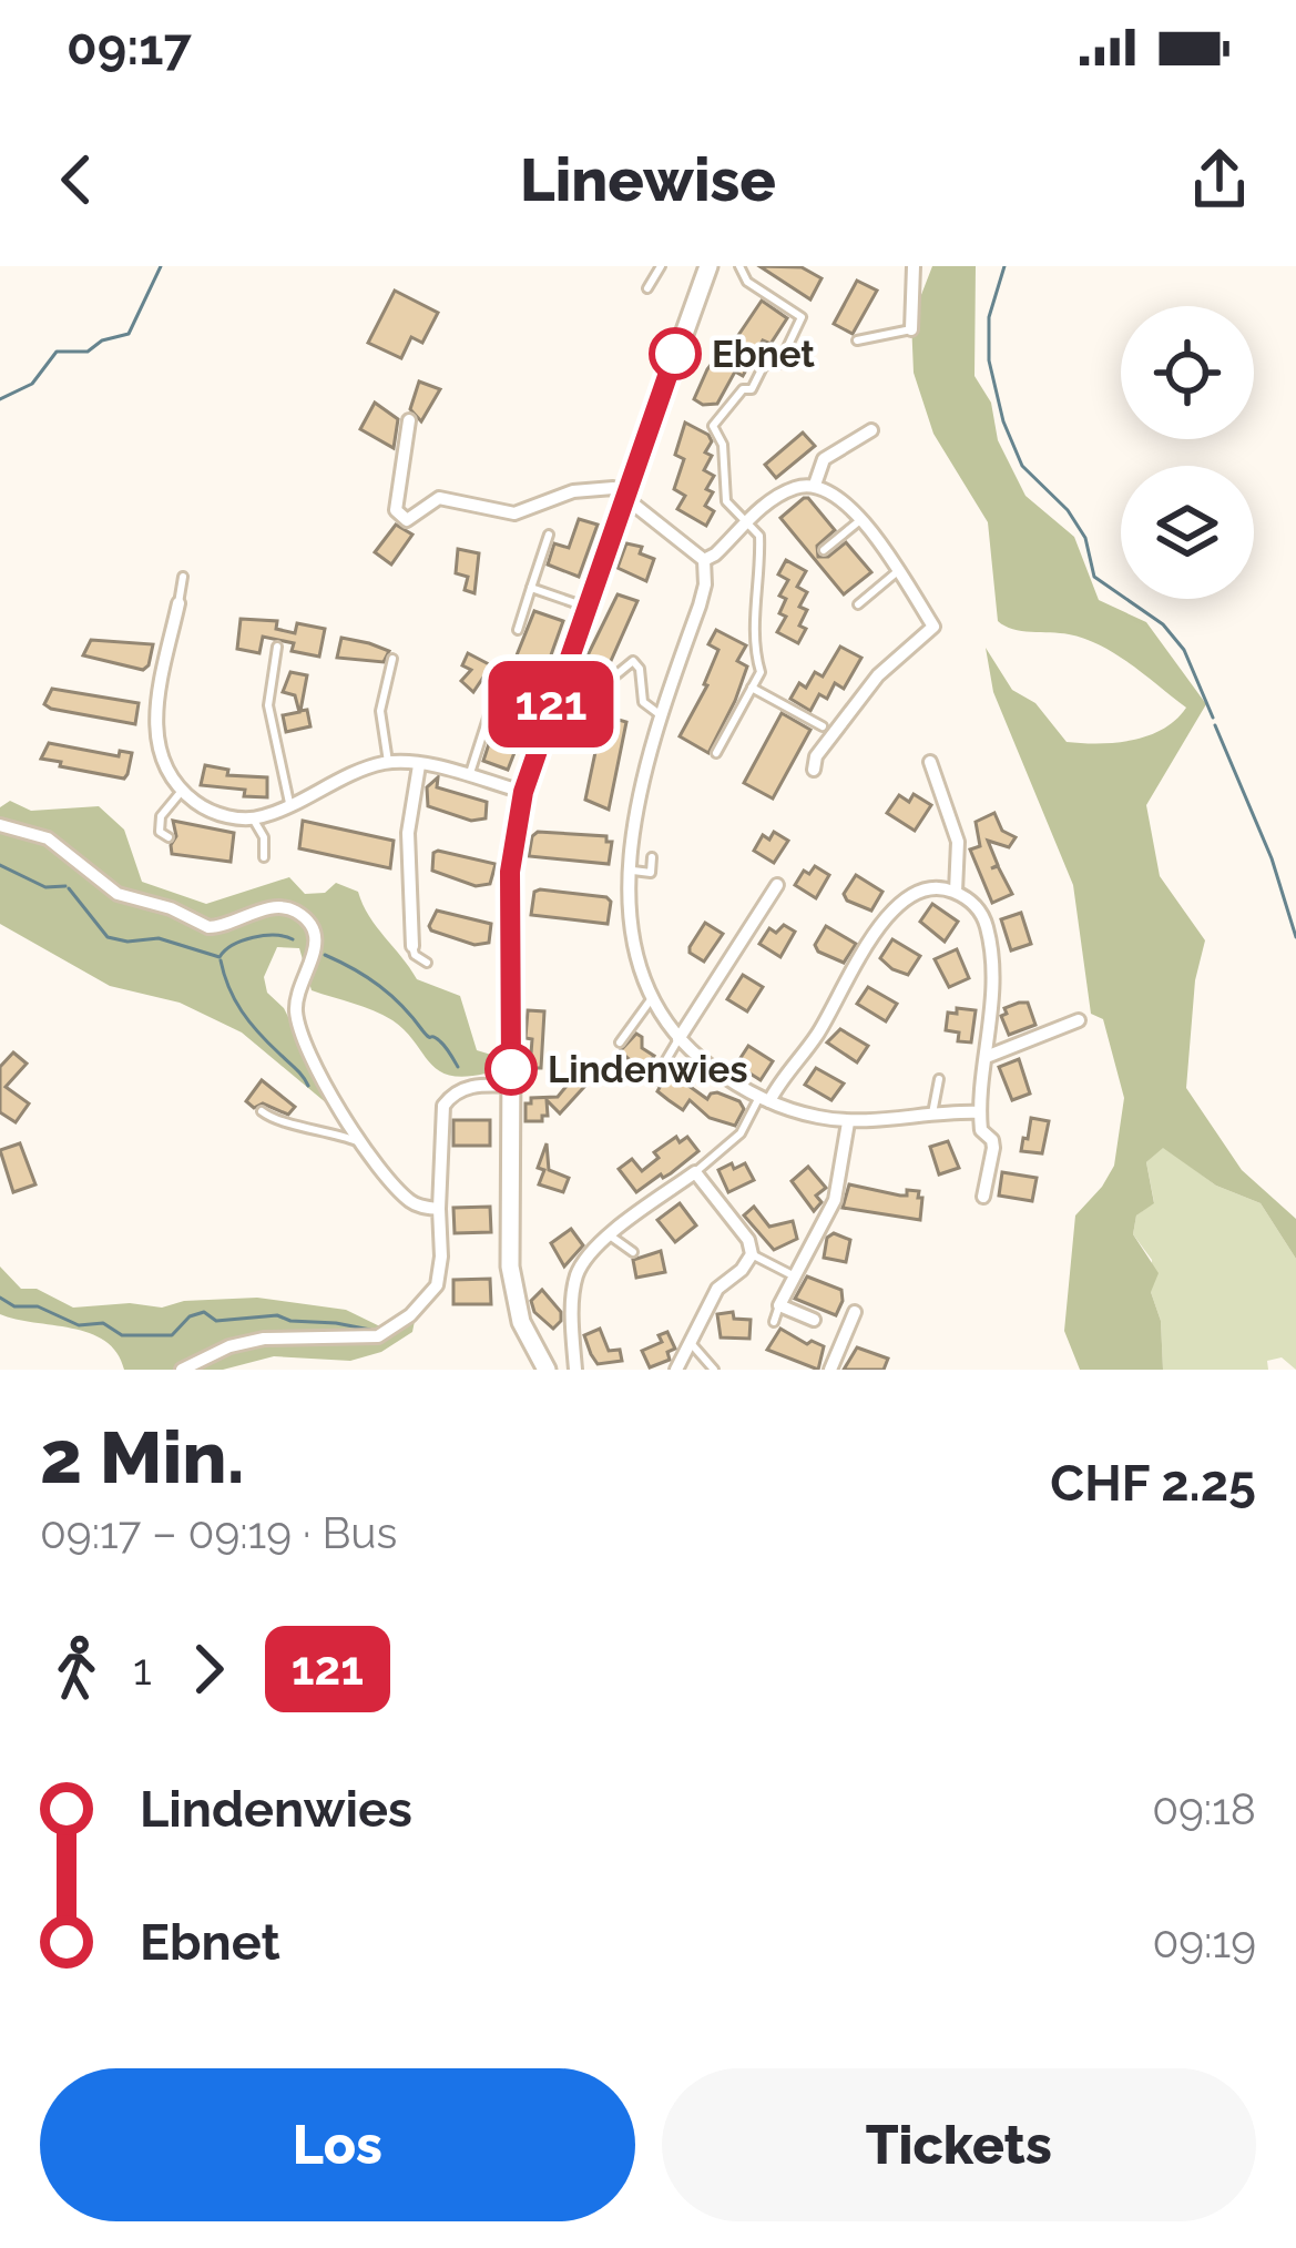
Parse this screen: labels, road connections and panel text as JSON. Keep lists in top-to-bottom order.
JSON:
{
  "places": ["Ebnet", "Lindenwies"],
  "lines": ["bus line 121"],
  "page": {
    "status": "09:17",
    "header": "Linewise",
    "on_map": "121",
    "heading": ["2 Min.", "09:17 – 09:19 · Bus", "CHF 2.25"],
    "legs": ["1", "121"],
    "list": [
      {
        "name": "Lindenwies",
        "value": "09:18"
      },
      {
        "name": "Ebnet",
        "value": "09:19"
      }
    ],
    "buttons": ["Los", "Tickets"]
  }
}
